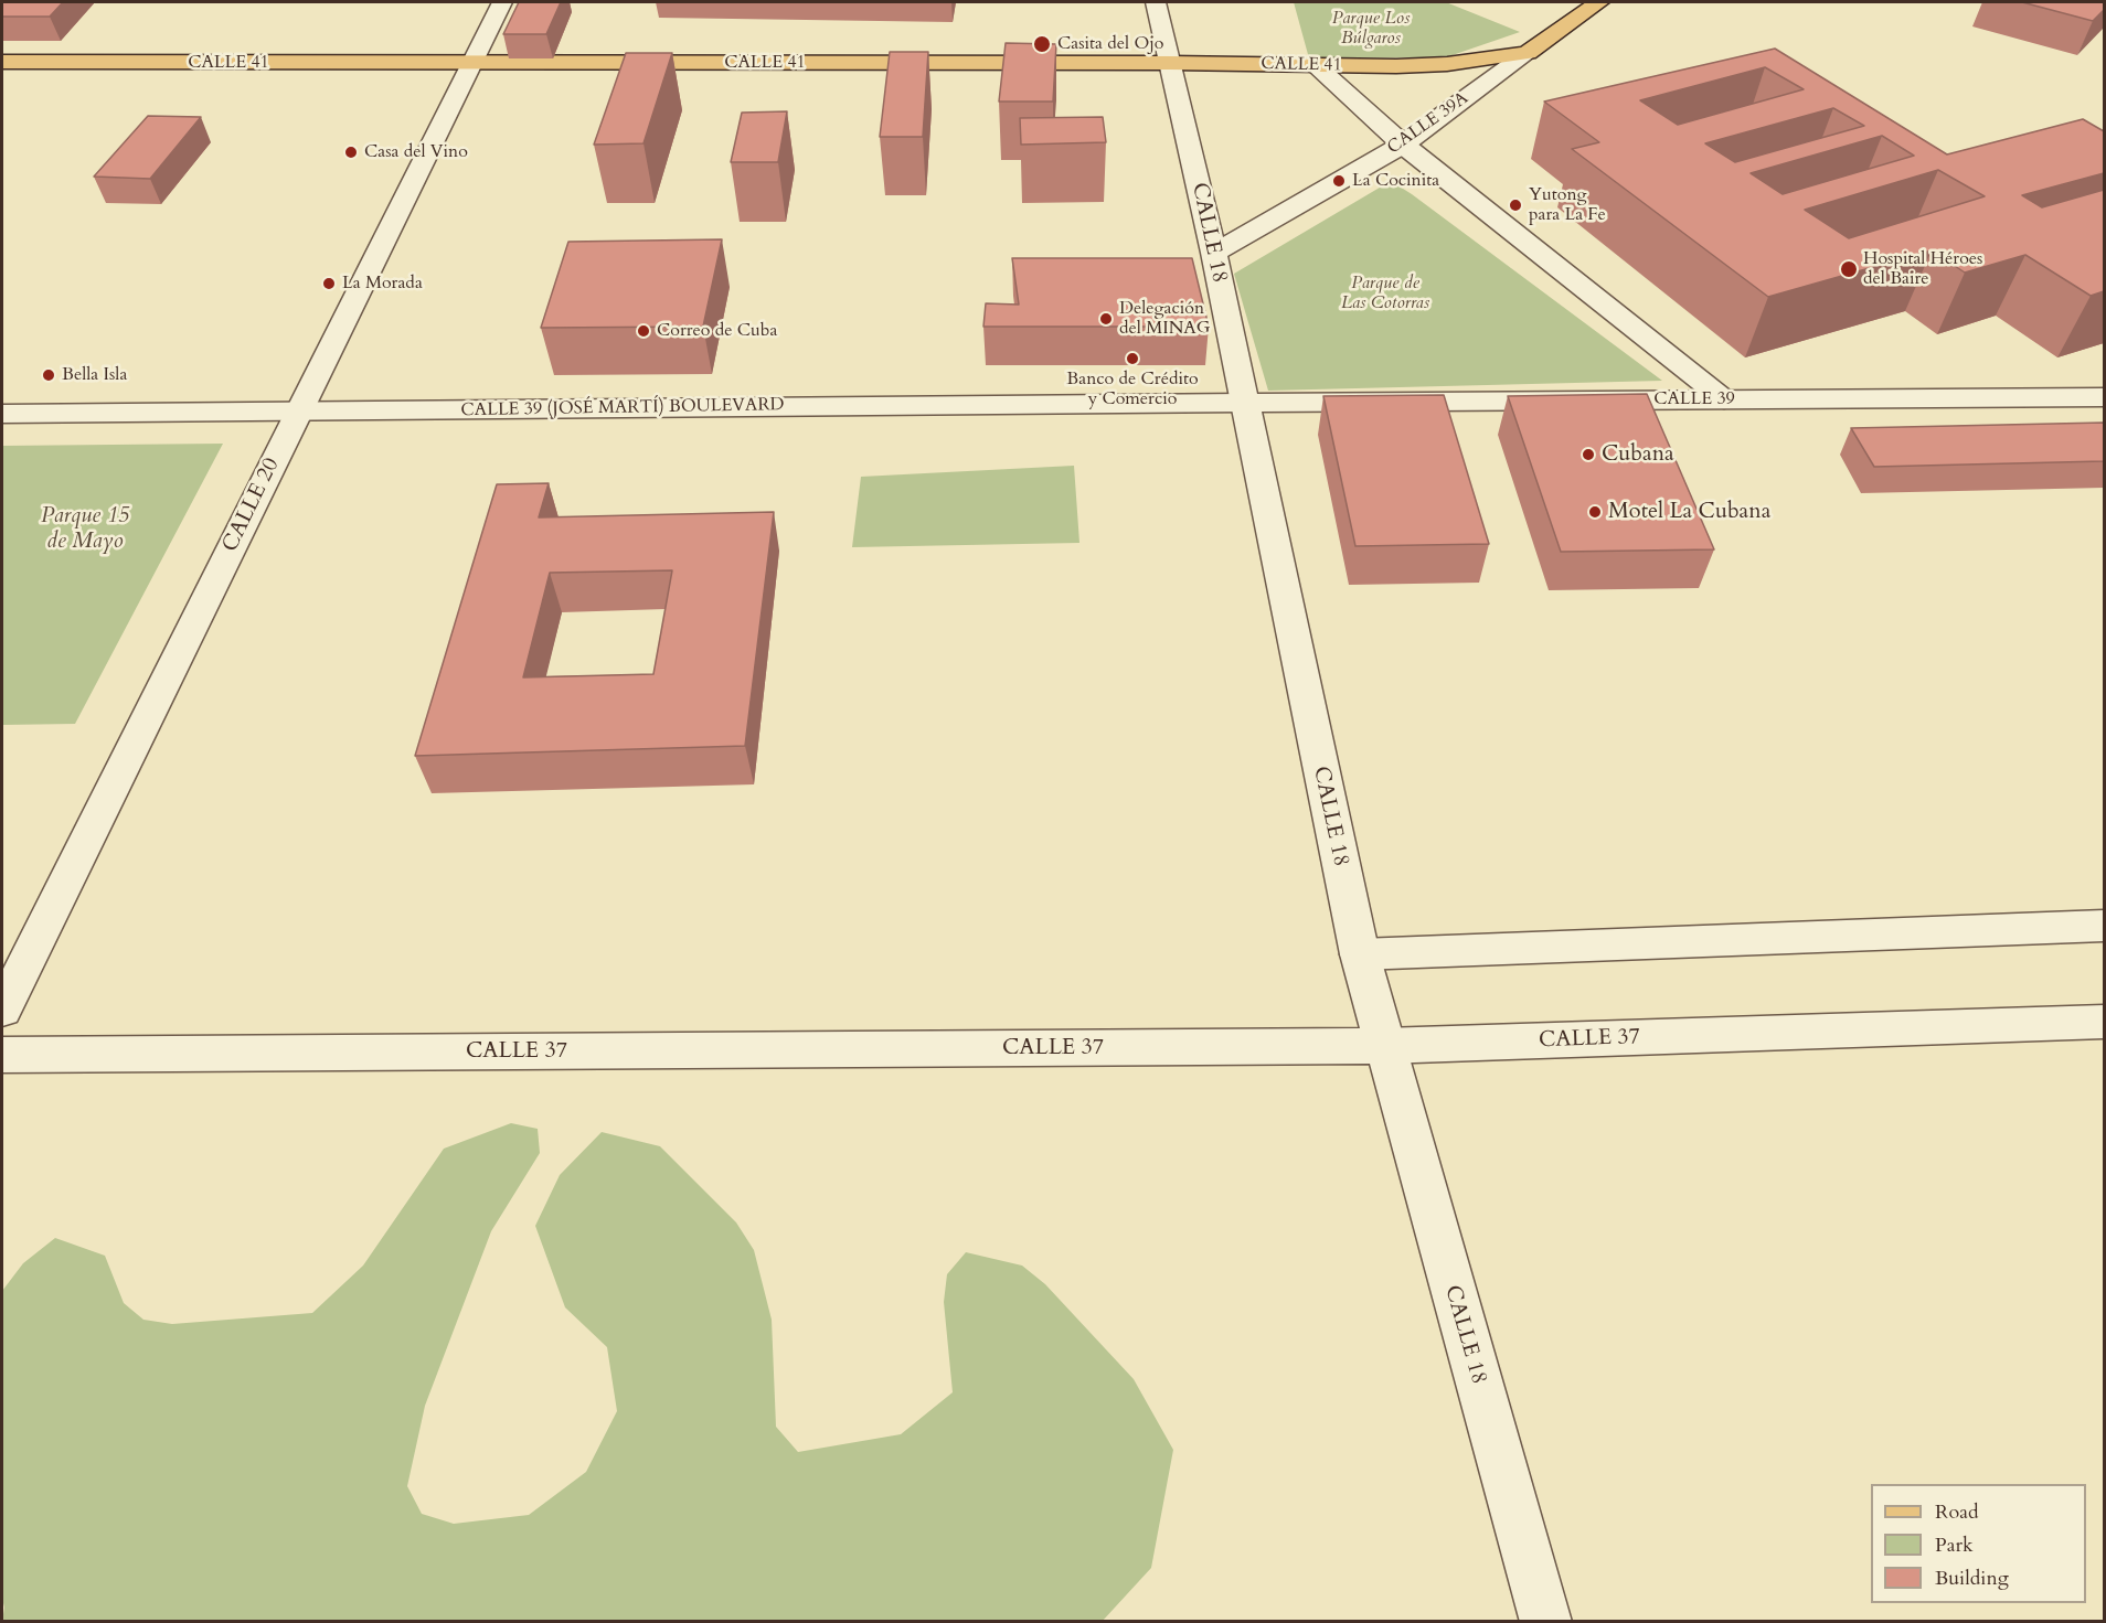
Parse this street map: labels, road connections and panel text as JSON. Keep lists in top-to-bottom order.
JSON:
{
  "streets": {
    "main road": ["CALLE 41", "CALLE 39A"],
    "street": [
      "CALLE 18",
      "CALLE 39",
      "CALLE 39 (JOSÉ MARTÍ) BOULEVARD",
      "CALLE 20",
      "CALLE 37"
    ]
  },
  "crossings": [
    ["CALLE 41", "CALLE 39A"],
    ["CALLE 41", "CALLE 18"],
    ["CALLE 41", "CALLE 20"],
    ["CALLE 39A", "CALLE 18"],
    ["CALLE 18", "CALLE 39"],
    ["CALLE 18", "CALLE 39 (JOSÉ MARTÍ) BOULEVARD"],
    ["CALLE 18", "CALLE 37"],
    ["CALLE 39", "CALLE 39 (JOSÉ MARTÍ) BOULEVARD"],
    ["CALLE 39 (JOSÉ MARTÍ) BOULEVARD", "CALLE 20"]
  ],
  "parks": ["Parque Los Búlgaros", "Parque de Las Cotorras", "Parque 15 de Mayo"],
  "places": [
    "Casita del Ojo",
    "Casa del Vino",
    "La Cocinita",
    "Yutong para La Fe",
    "Hospital Héroes del Baire",
    "La Morada",
    "Delegación del MINAG",
    "Correo de Cuba",
    "Banco de Crédito y Comercio",
    "Bella Isla",
    "Cubana",
    "Motel La Cubana"
  ],
  "legend": ["Road", "Park", "Building"]
}
